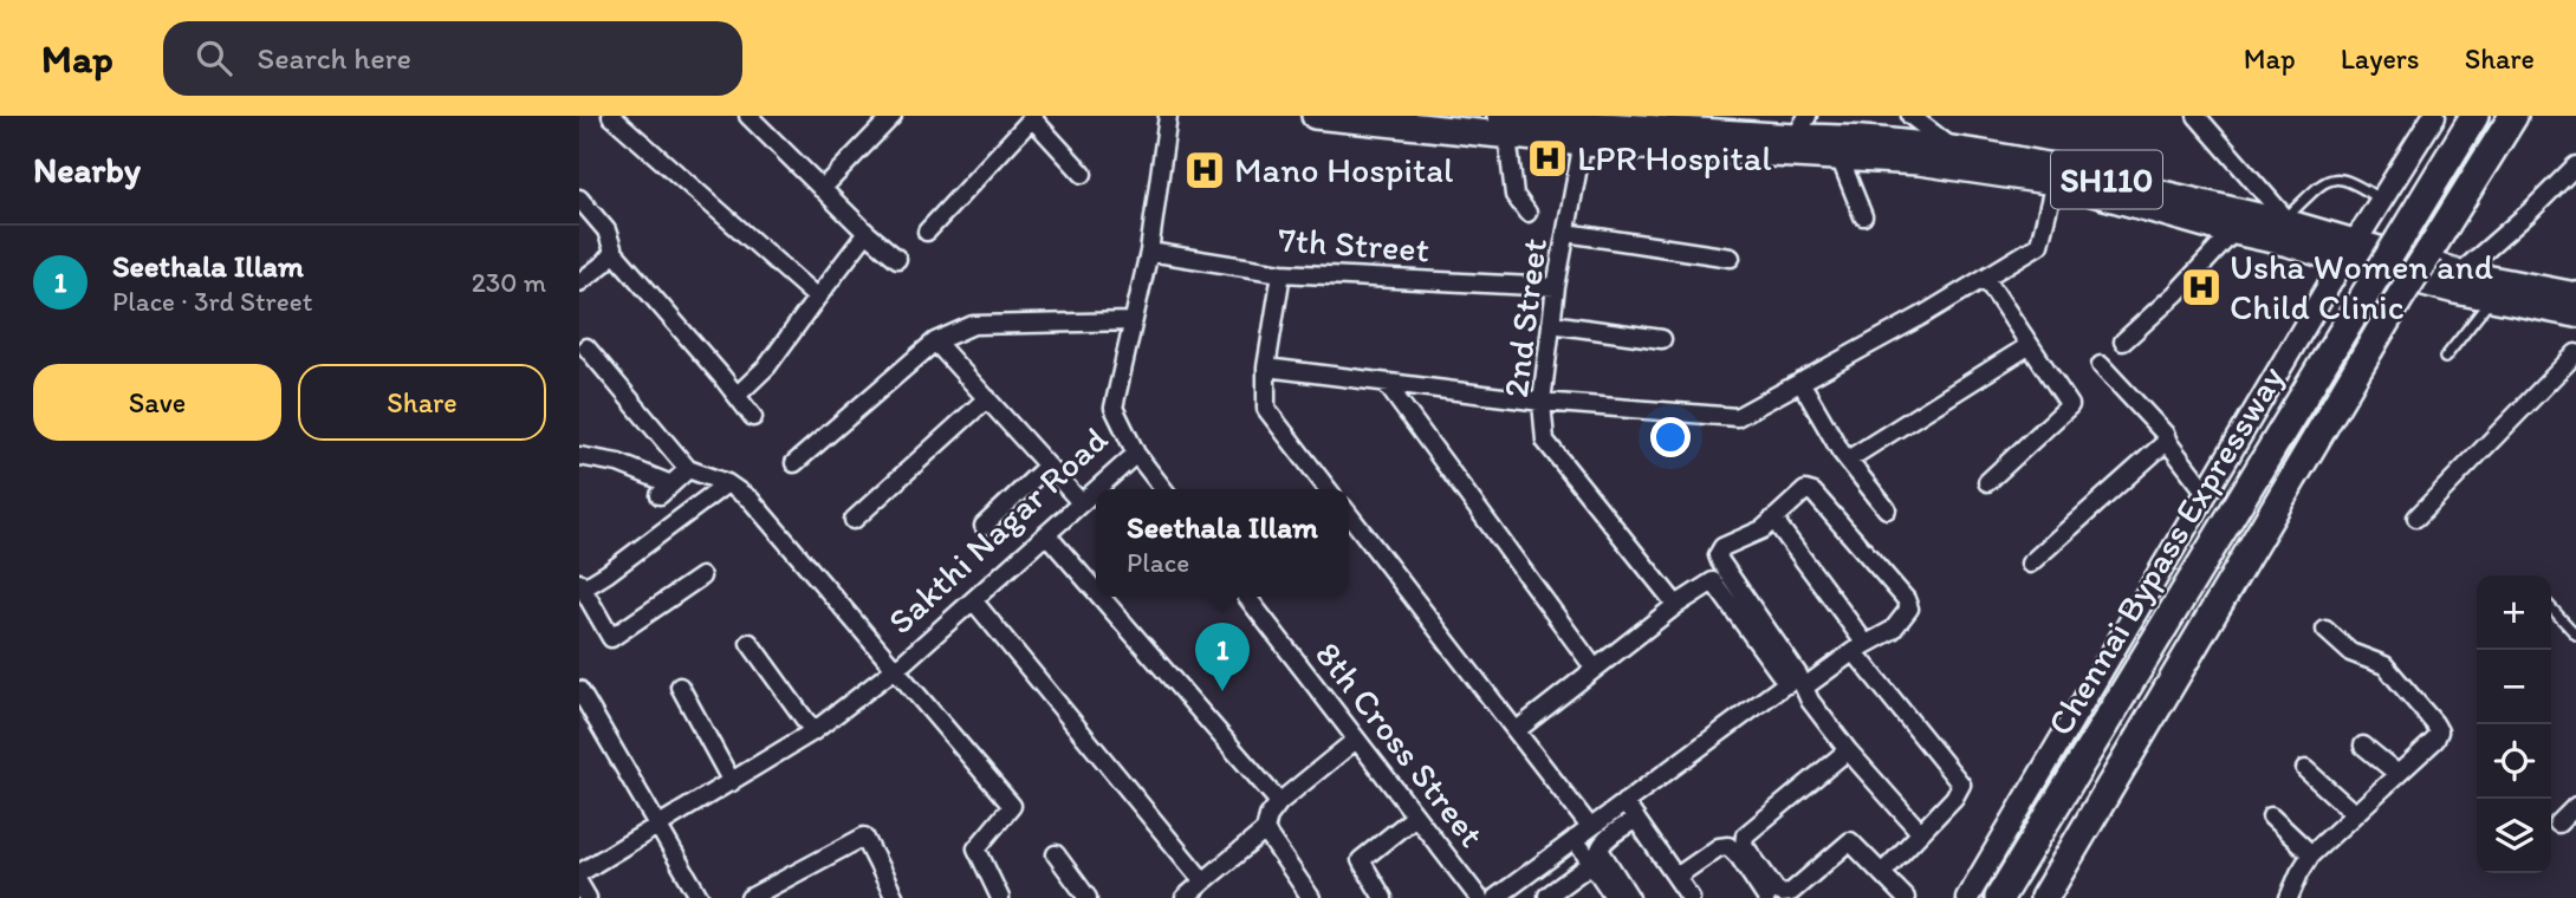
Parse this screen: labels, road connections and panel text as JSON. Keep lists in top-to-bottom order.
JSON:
{
  "streets": {
    "highway": ["Chennai Bypass Expressway"],
    "main road": ["SH110"],
    "street": [
      "7th Street",
      "2nd Street",
      "Sakthi Nagar Road",
      "8th Cross Street"
    ]
  },
  "crossings": [
    ["SH110", "2nd Street"],
    ["7th Street", "2nd Street"],
    ["7th Street", "Sakthi Nagar Road"]
  ],
  "places": {
    "hospital": ["LPR Hospital", "Mano Hospital", "Usha Women and Child Clinic"]
  },
  "page": {
    "header": "Map",
    "search": "Search here",
    "nav": ["Map", "Layers", "Share"],
    "heading": "Nearby",
    "list": [
      {
        "mark": "1",
        "name": "Seethala Illam",
        "note": "Place · 3rd Street",
        "value": "230 m"
      }
    ],
    "buttons": ["Save", "Share"],
    "popup": ["Seethala Illam", "Place"],
    "map_buttons": ["+", "−"],
    "pins": "1"
  }
}
